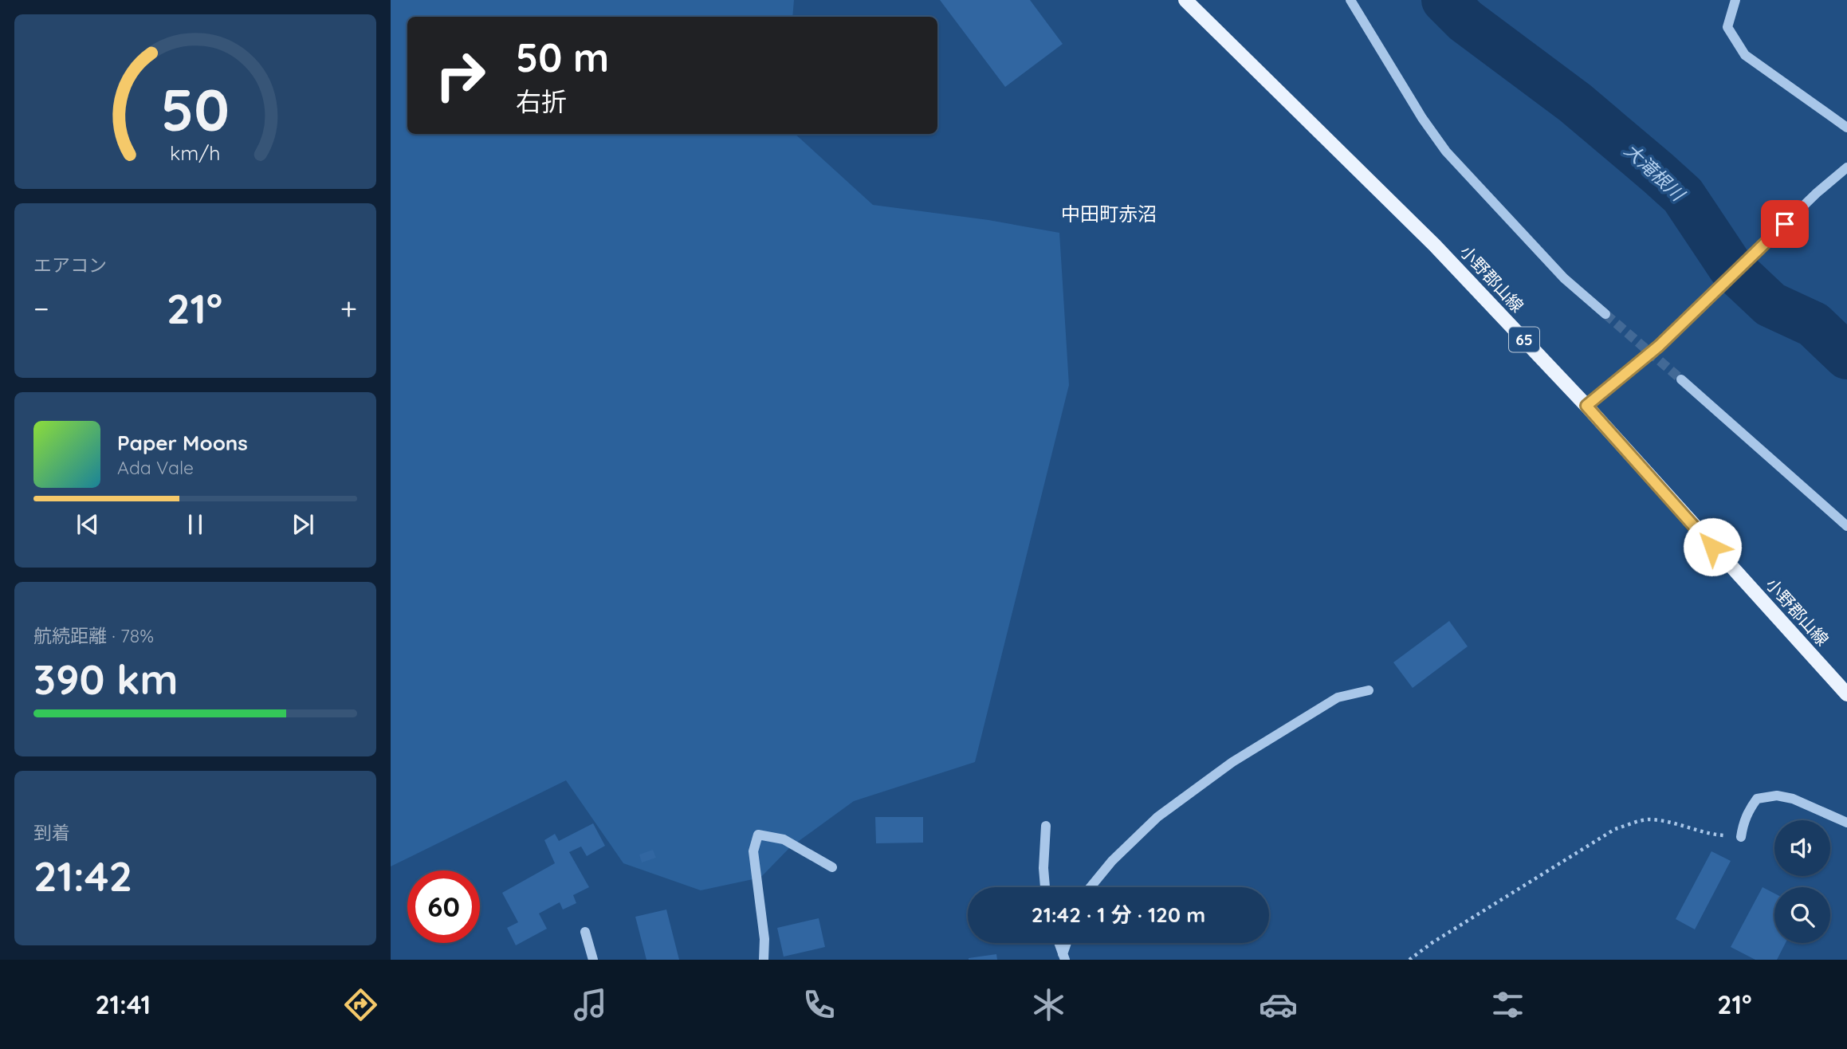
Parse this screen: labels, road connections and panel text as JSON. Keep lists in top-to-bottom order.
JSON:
{
  "streets": {
    "main road": ["小野郡山線", "65"]
  },
  "districts": ["中田町赤沼"],
  "water": ["大滝根川"],
  "page": {
    "turn": ["50 m", "右折"],
    "tile": [
      "エアコン",
      ["航続距離 · 78%", "390 km"],
      ["到着", "21:42"]
    ],
    "heat": ["−", "21°", "+"],
    "song": ["Paper Moons", "Ada Vale"],
    "limit": "60",
    "trip": "21:42 · 1 分 · 120 m",
    "tabs": ["21:41", "21°"],
    "gauge": ["50", "km/h"]
  }
}
